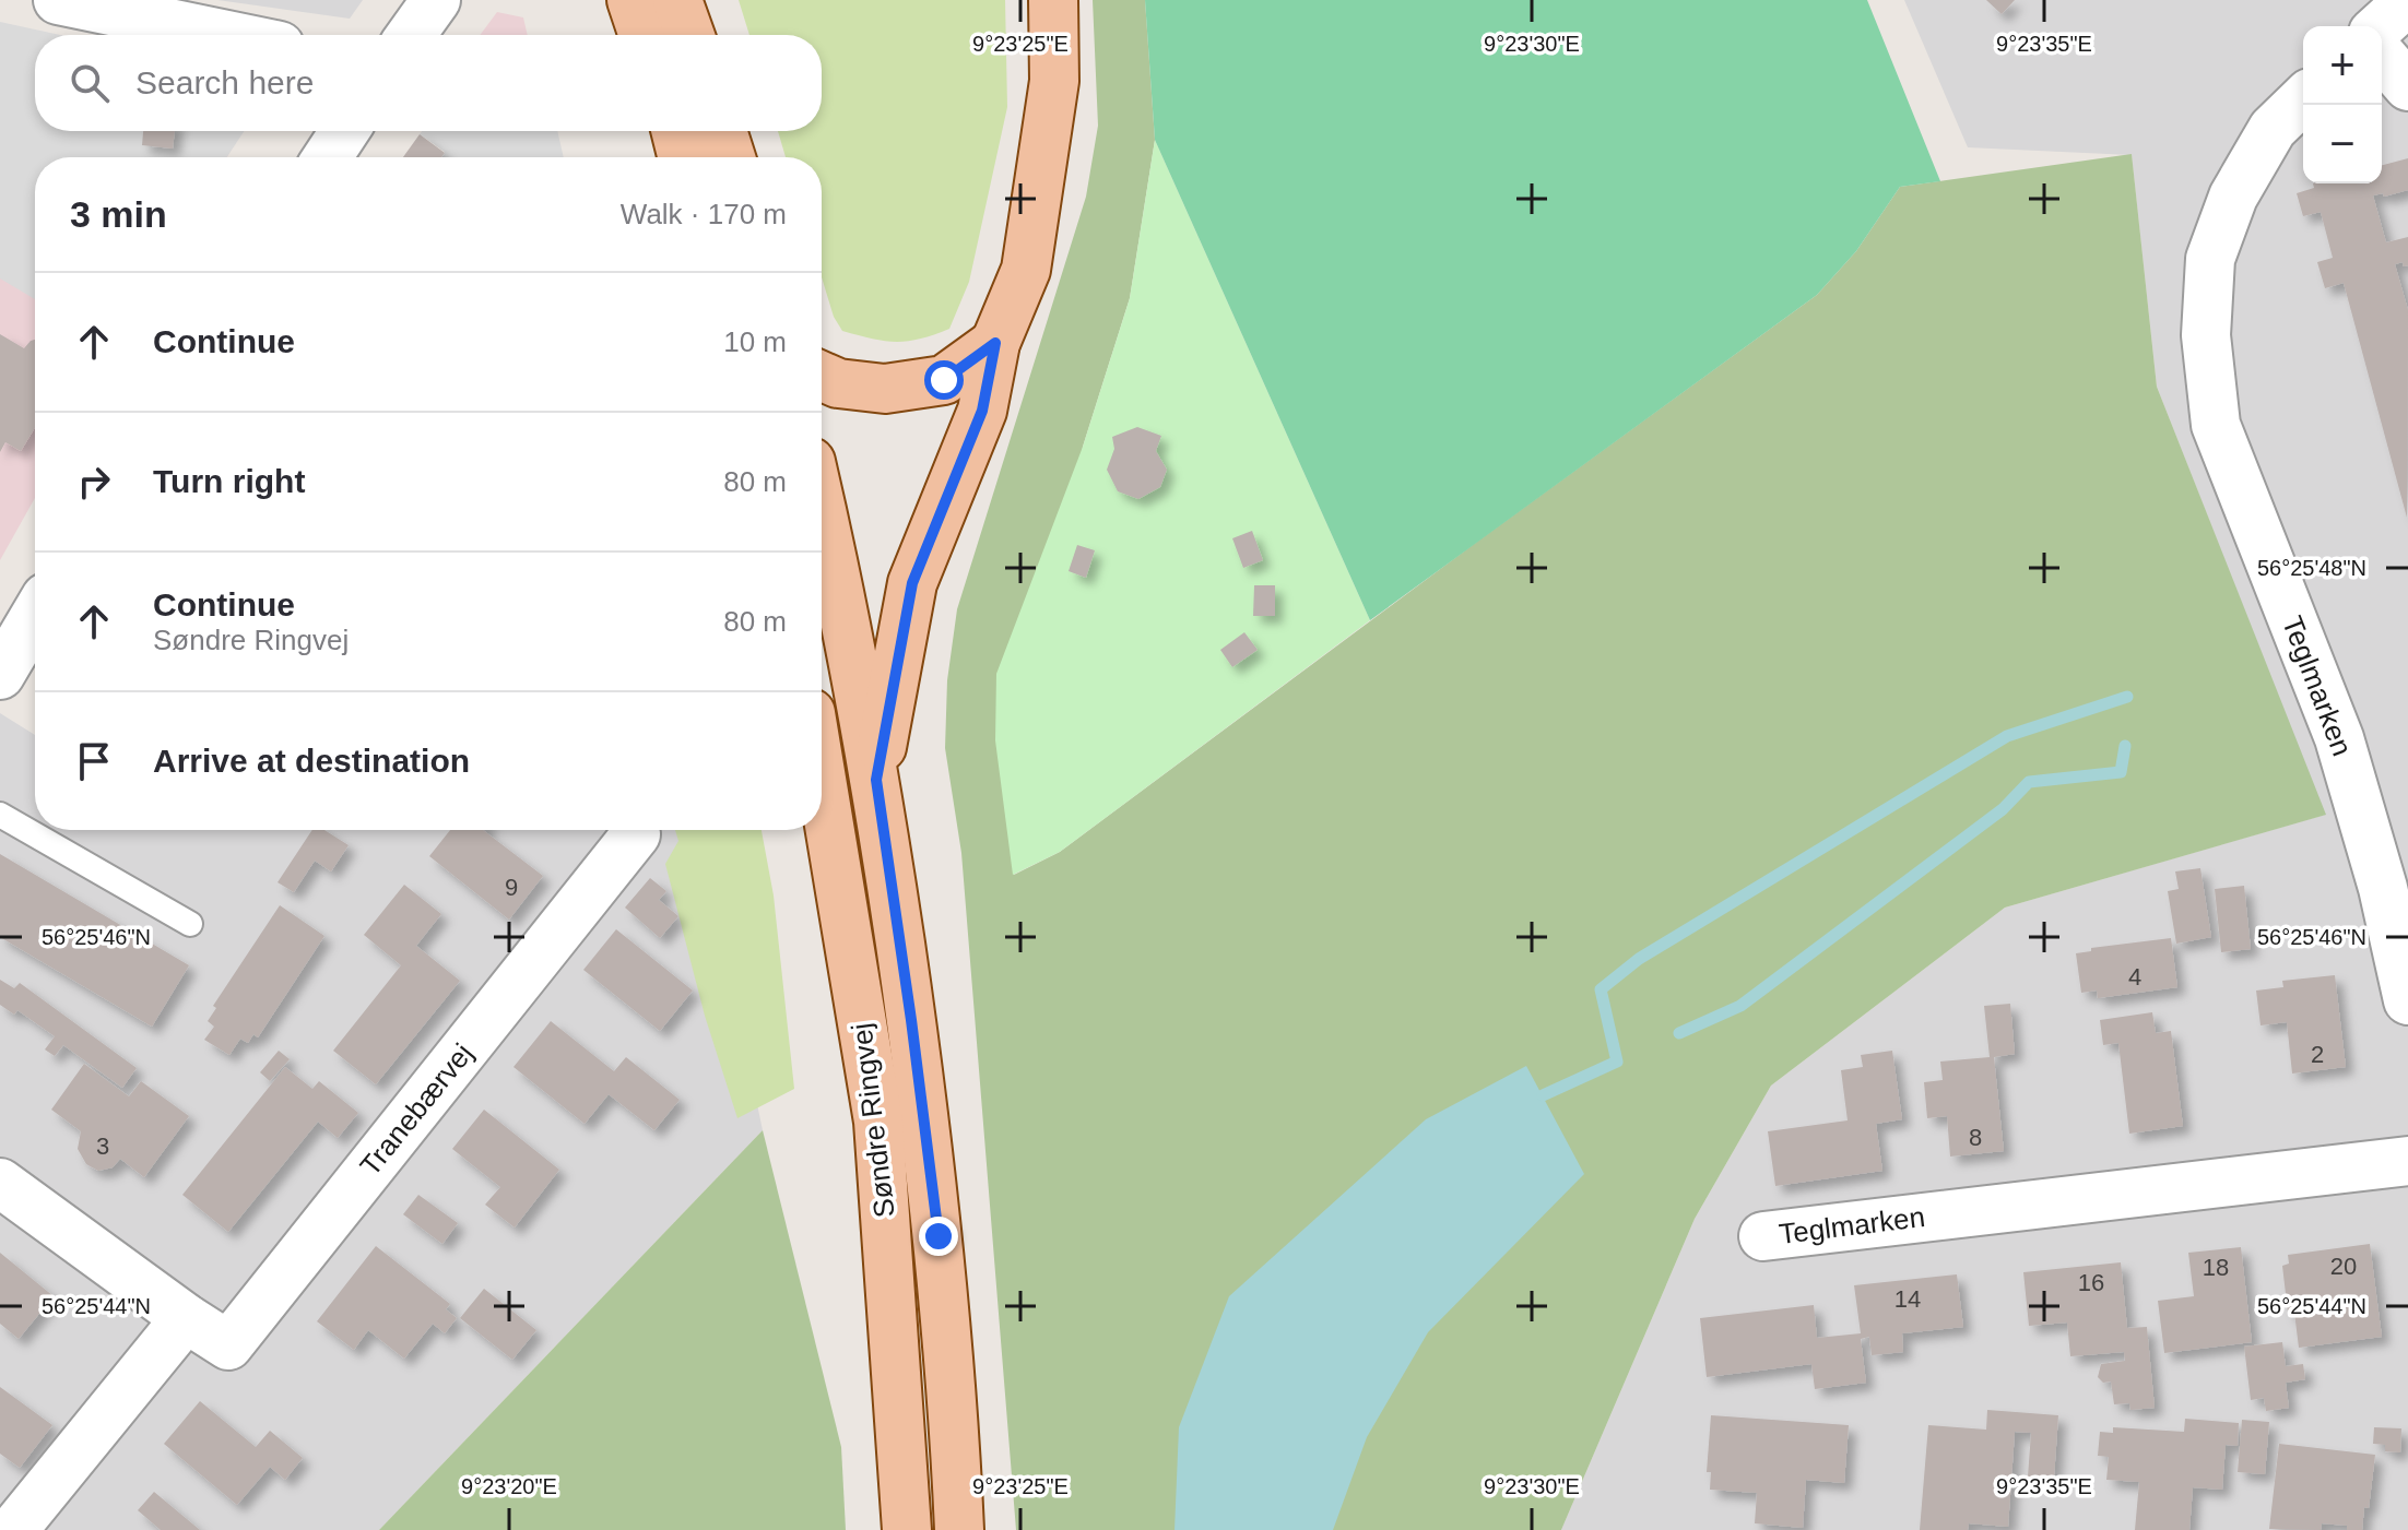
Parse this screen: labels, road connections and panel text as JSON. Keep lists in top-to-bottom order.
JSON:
{
  "streets": {
    "main road": ["Søndre Ringvej"],
    "street": ["Teglmarken", "Tranebærvej"]
  },
  "house_numbers": [
    "9",
    "4",
    "2",
    "8",
    "3",
    "20",
    "18",
    "16",
    "14"
  ],
  "page": {
    "map_buttons": ["+", "−"],
    "search": "Search here",
    "heading": ["3 min", "Walk · 170 m"],
    "list": [
      ["Continue", "10 m"],
      ["Turn right", "80 m"],
      ["Continue", "Søndre Ringvej", "80 m"],
      "Arrive at destination"
    ]
  },
  "coordinates": [
    "9°23'25\"E",
    "9°23'30\"E",
    "9°23'35\"E",
    "56°25'48\"N",
    "56°25'46\"N",
    "56°25'44\"N",
    "9°23'20\"E"
  ]
}
